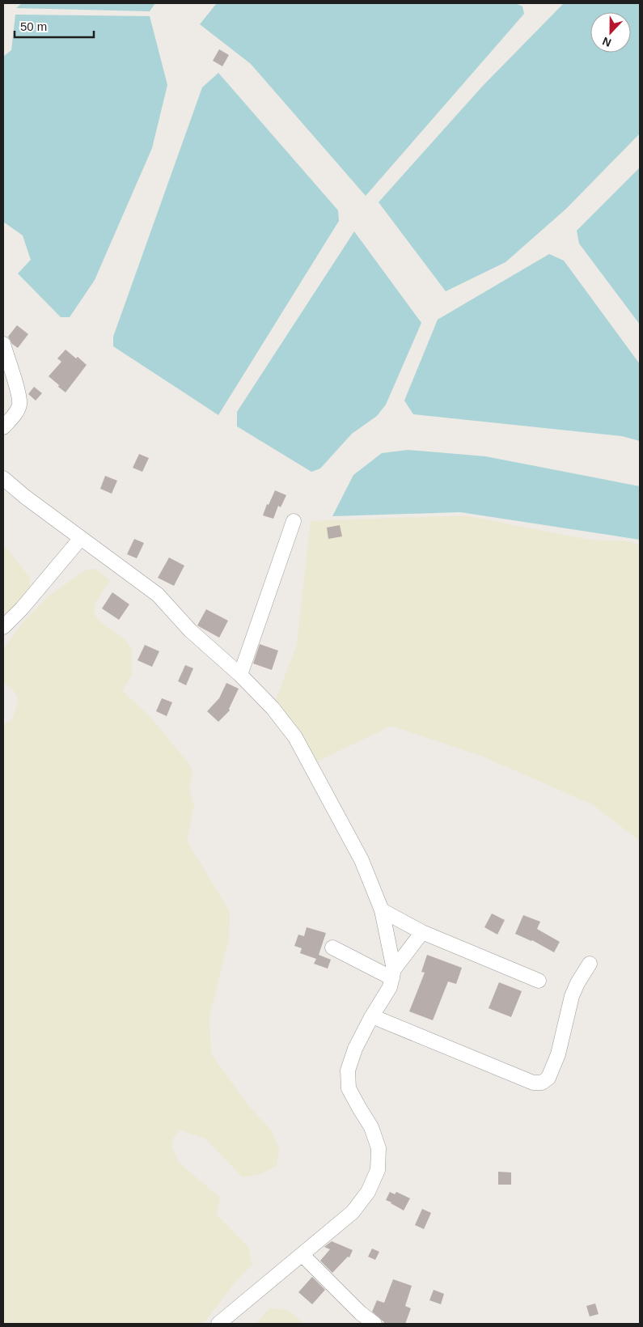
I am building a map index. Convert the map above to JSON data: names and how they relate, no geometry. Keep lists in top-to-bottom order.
{
  "scale_bar": "50 m",
  "north": "bottom"
}
